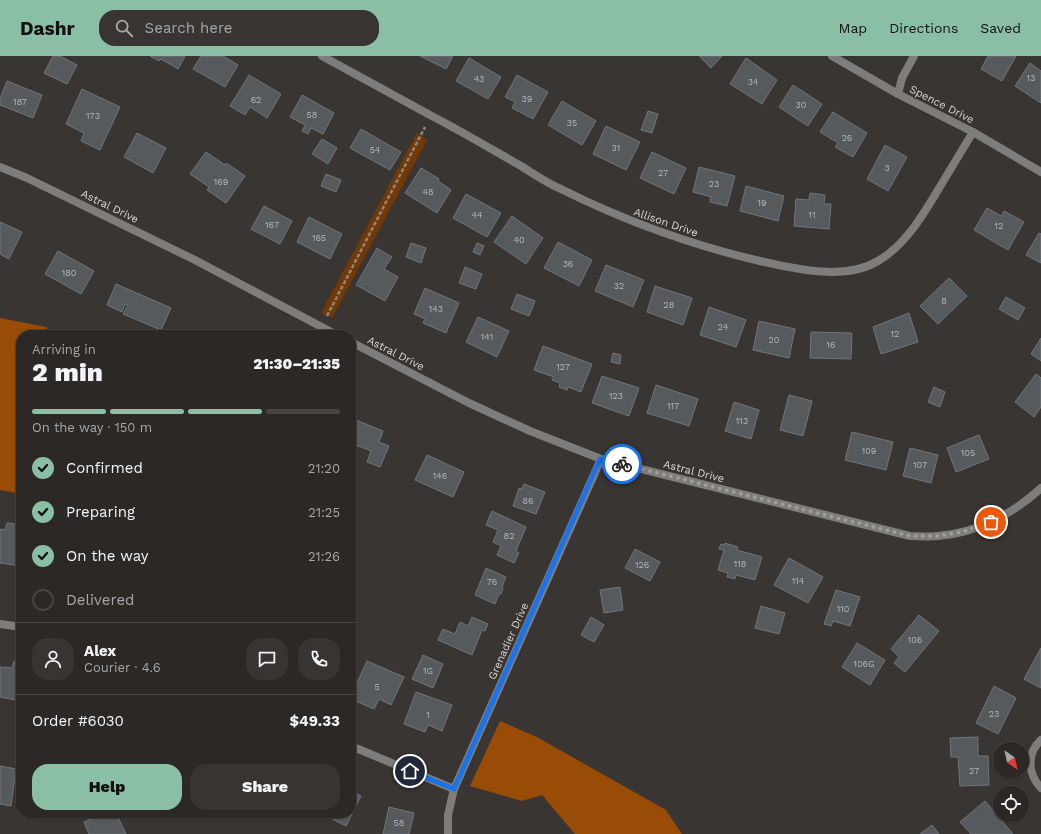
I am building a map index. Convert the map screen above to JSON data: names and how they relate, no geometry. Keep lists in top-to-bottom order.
{
  "streets": {
    "street": [
      "Spence Drive",
      "Astral Drive",
      "Allison Drive",
      "Grenadier Drive"
    ]
  },
  "crossings": [
    ["Spence Drive", "Allison Drive"],
    ["Astral Drive", "Grenadier Drive"]
  ],
  "house_numbers": [
    "13",
    "43",
    "34",
    "39",
    "62",
    "187",
    "30",
    "58",
    "173",
    "35",
    "26",
    "31",
    "54",
    "3",
    "27",
    "169",
    "23",
    "48",
    "19",
    "44",
    "11",
    "167",
    "12",
    "165",
    "40",
    "36",
    "180",
    "32",
    "8",
    "28",
    "143",
    "24",
    "12",
    "141",
    "20",
    "16",
    "127",
    "123",
    "117",
    "113",
    "109",
    "105",
    "107",
    "146",
    "86",
    "82",
    "118",
    "126",
    "114",
    "76",
    "110",
    "106",
    "106G",
    "1G",
    "5",
    "23",
    "1",
    "27",
    "58"
  ],
  "north": "bottom right",
  "page": {
    "header": "Dashr",
    "search": "Search here",
    "nav": ["Map", "Directions", "Saved"],
    "heading": ["2 min", "Arriving in", "21:30–21:35"],
    "panel": [
      "Alex",
      "Courier · 4.6",
      "Order #6030",
      "$49.33"
    ],
    "bar": "On the way · 150 m",
    "list": [
      ["Confirmed", "21:20"],
      ["Preparing", "21:25"],
      ["On the way", "21:26"],
      "Delivered"
    ],
    "buttons": ["Help", "Share"]
  }
}
